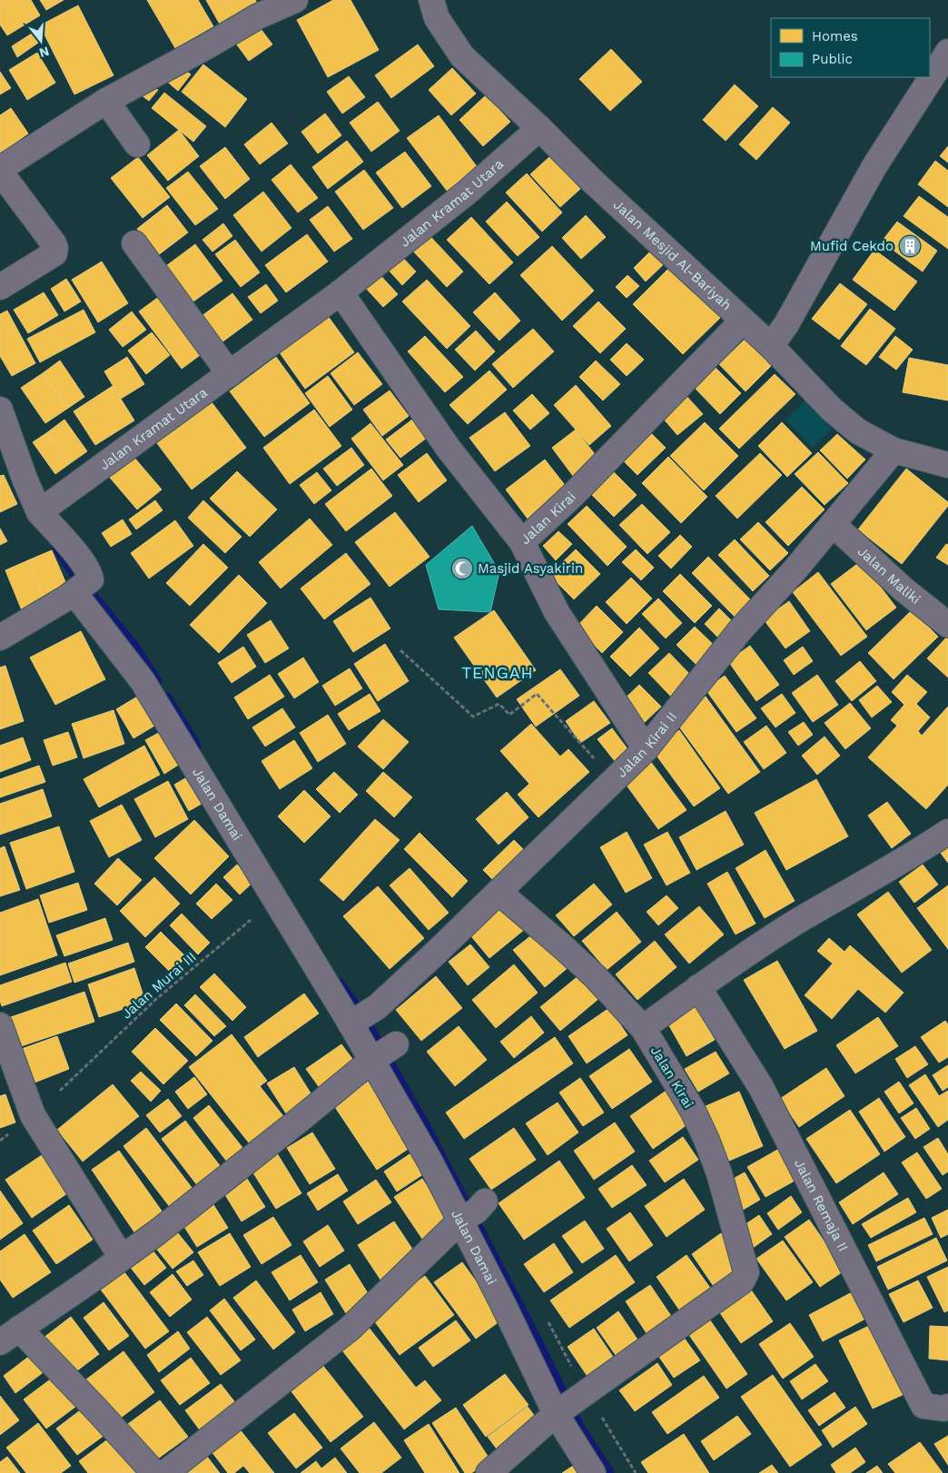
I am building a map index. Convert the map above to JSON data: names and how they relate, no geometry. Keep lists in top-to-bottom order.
{
  "streets": {
    "street": [
      "Jalan Kramat Utara",
      "Jalan Mesjid Al-Bariyah",
      "Jalan Kirai",
      "Jalan Maliki",
      "Jalan Kirai II",
      "Jalan Damai",
      "Jalan Remaja II"
    ],
    "path": ["Jalan Murai III"]
  },
  "crossings": [
    ["Jalan Kramat Utara", "Jalan Mesjid Al-Bariyah"],
    ["Jalan Mesjid Al-Bariyah", "Jalan Kirai"],
    ["Jalan Mesjid Al-Bariyah", "Jalan Kirai II"],
    ["Jalan Kirai", "Jalan Kirai II"],
    ["Jalan Kirai", "Jalan Damai"],
    ["Jalan Maliki", "Jalan Kirai II"],
    ["Jalan Kirai II", "Jalan Damai"],
    ["Jalan Damai", "Jalan Murai III"]
  ],
  "districts": ["TENGAH"],
  "places": {
    "building": ["Mufid Cekdo"],
    "mosque": ["Masjid Asyakirin"]
  },
  "legend": ["Homes", "Public"],
  "north": "bottom"
}
